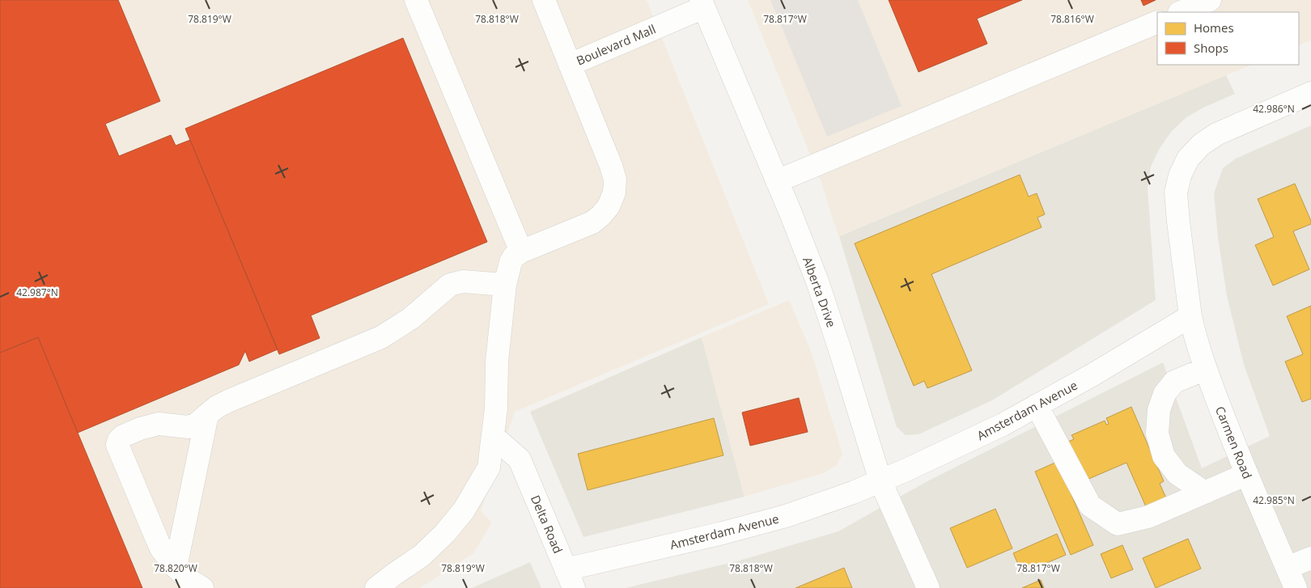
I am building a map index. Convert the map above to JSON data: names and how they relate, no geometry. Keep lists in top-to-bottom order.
{
  "streets": {
    "street": [
      "Boulevard Mall",
      "Alberta Drive",
      "Amsterdam Avenue",
      "Carmen Road",
      "Delta Road"
    ]
  },
  "crossings": [
    ["Boulevard Mall", "Alberta Drive"],
    ["Alberta Drive", "Amsterdam Avenue"],
    ["Amsterdam Avenue", "Carmen Road"],
    ["Amsterdam Avenue", "Delta Road"]
  ],
  "legend": ["Homes", "Shops"],
  "coordinates": [
    "78.818°W",
    "78.819°W",
    "78.817°W",
    "78.816°W",
    "42.986°N",
    "42.987°N",
    "42.985°N",
    "78.820°W"
  ]
}
